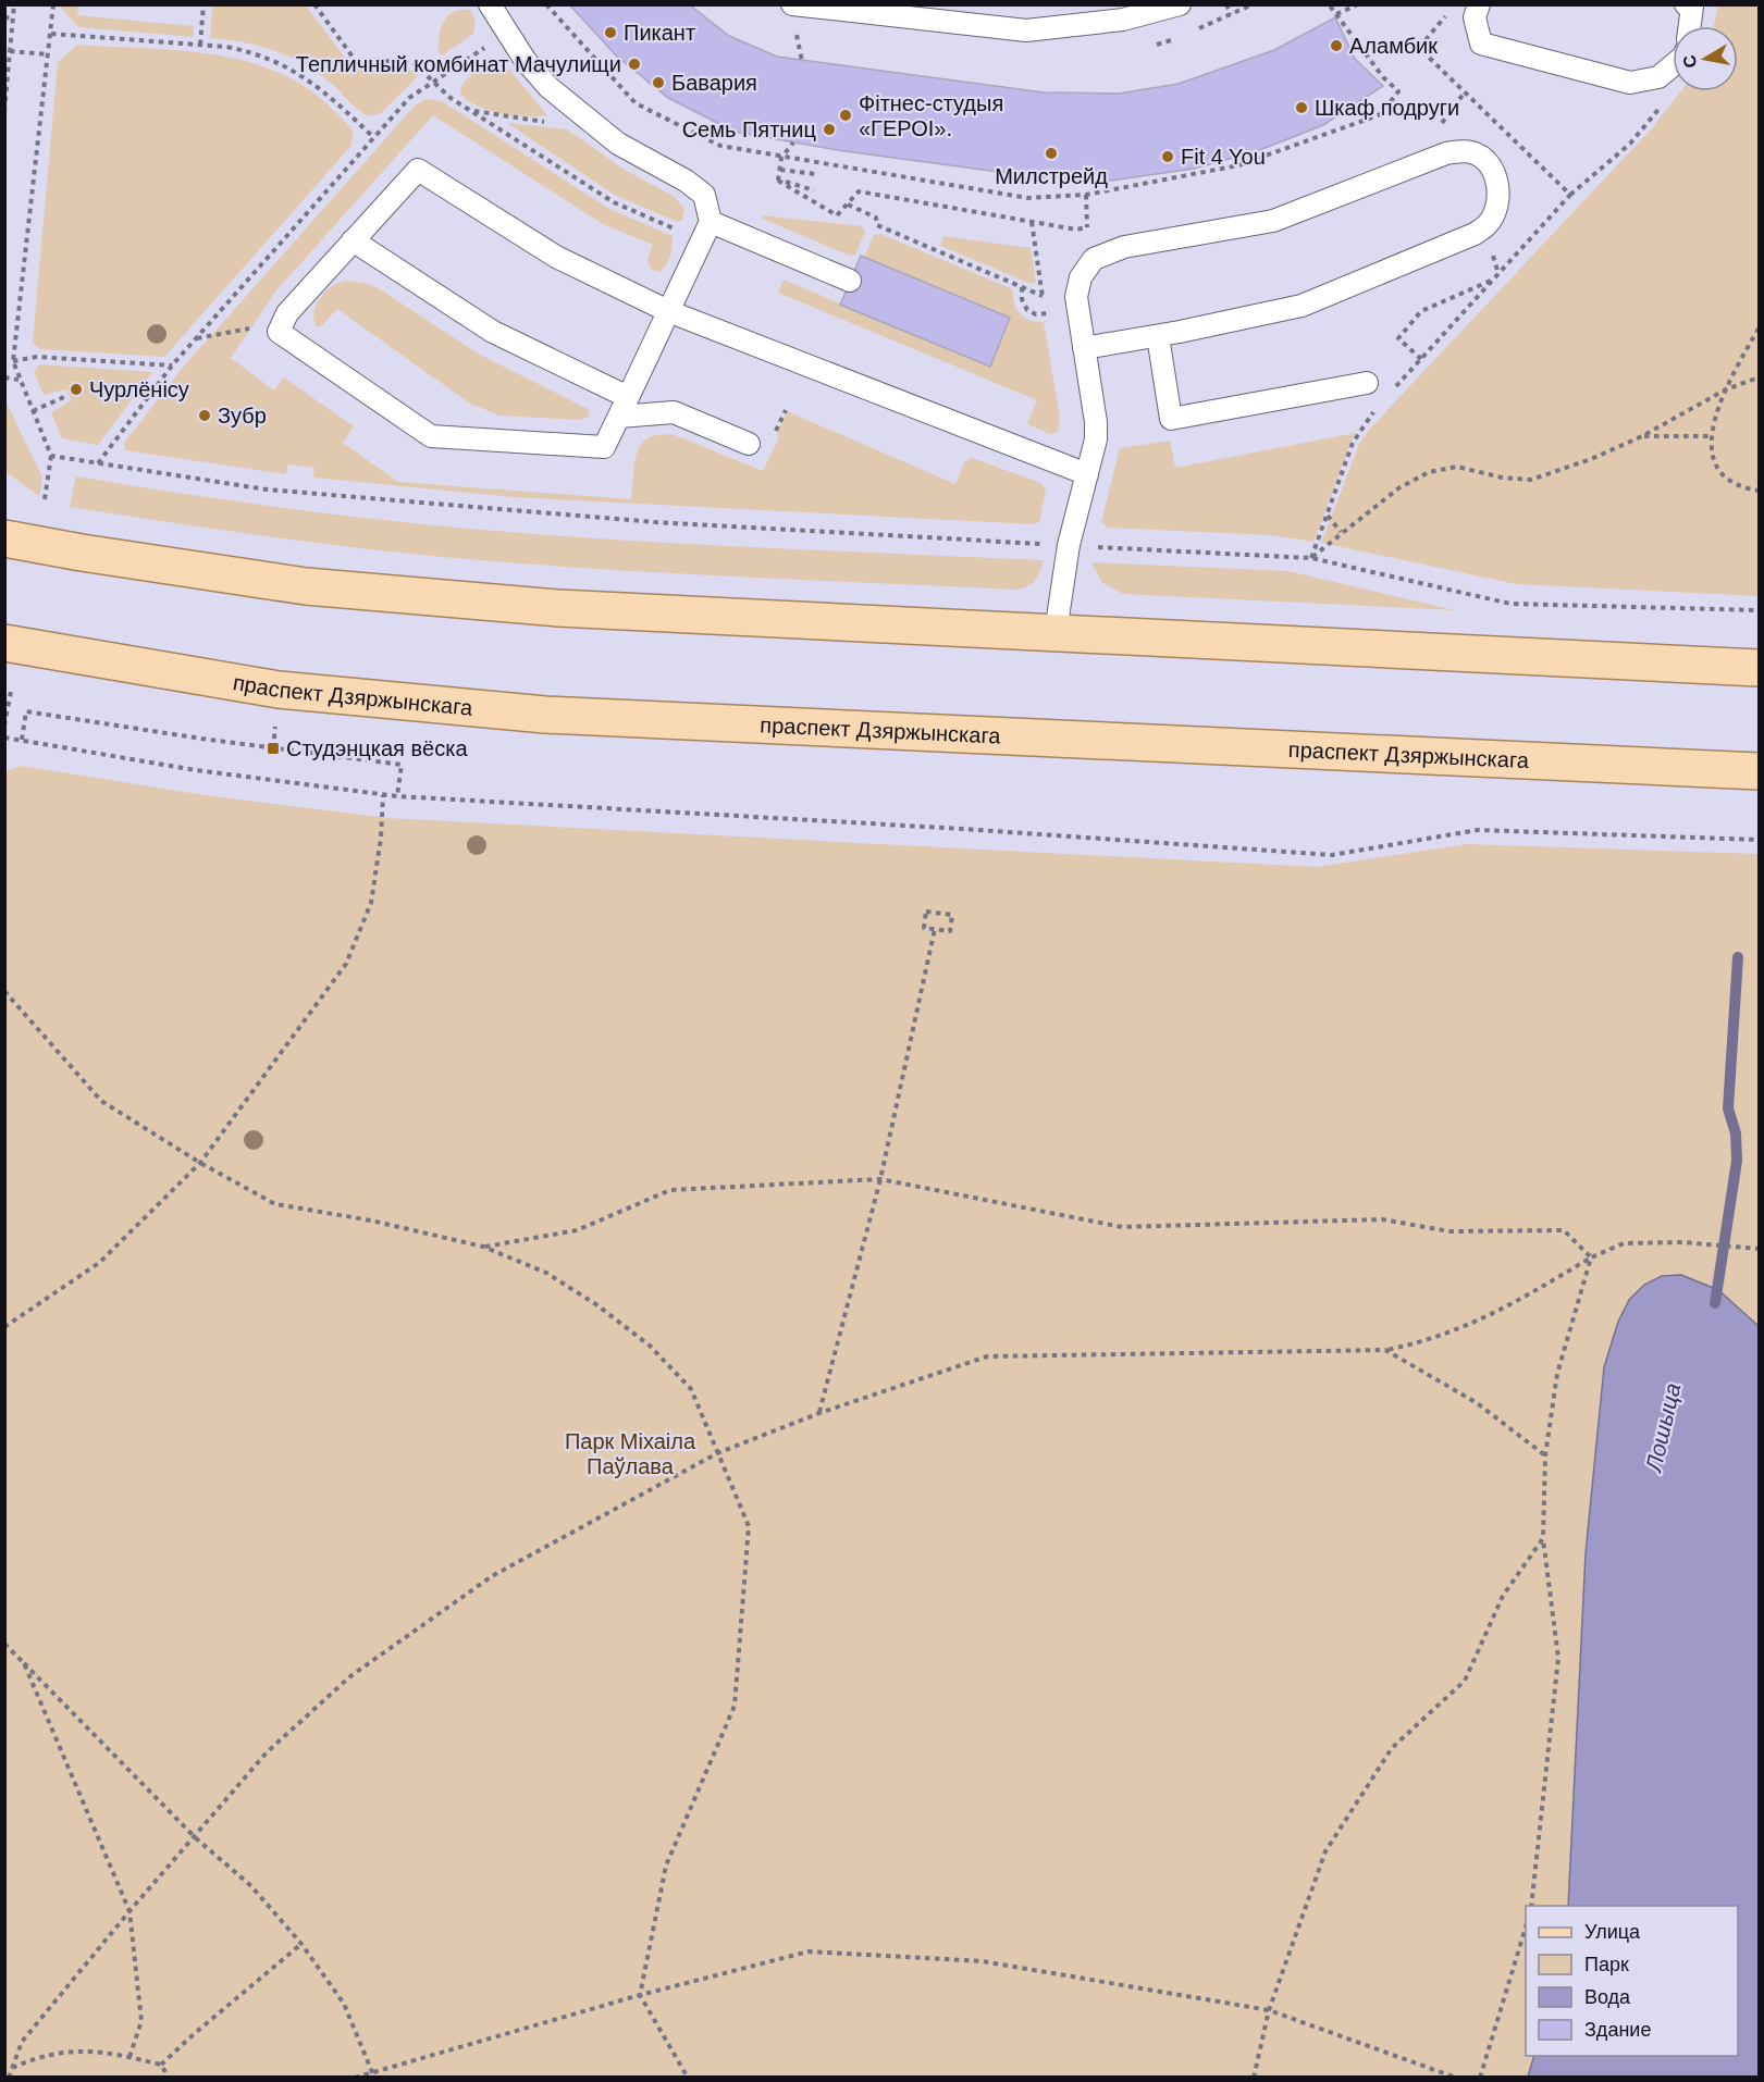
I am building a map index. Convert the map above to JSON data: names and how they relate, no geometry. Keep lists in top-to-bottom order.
{
  "streets": {
    "main road": ["праспект Дзяржынскага"]
  },
  "water": ["Лошыца"],
  "parks": ["Парк Міхаіла Паўлава"],
  "places": {
    "other": [
      "Пикант",
      "Аламбик",
      "Тепличный комбинат Мачулищи",
      "Бавария",
      "Шкаф подруги",
      "Фітнес-студыя «ГЕРОІ».",
      "Семь Пятниц",
      "Милстрейд",
      "Fit 4 You",
      "Чурлёнісу",
      "Зубр"
    ],
    "transit": ["Студэнцкая вёска"]
  },
  "legend": [
    "Улица",
    "Парк",
    "Вода",
    "Здание"
  ],
  "north": "left"
}
